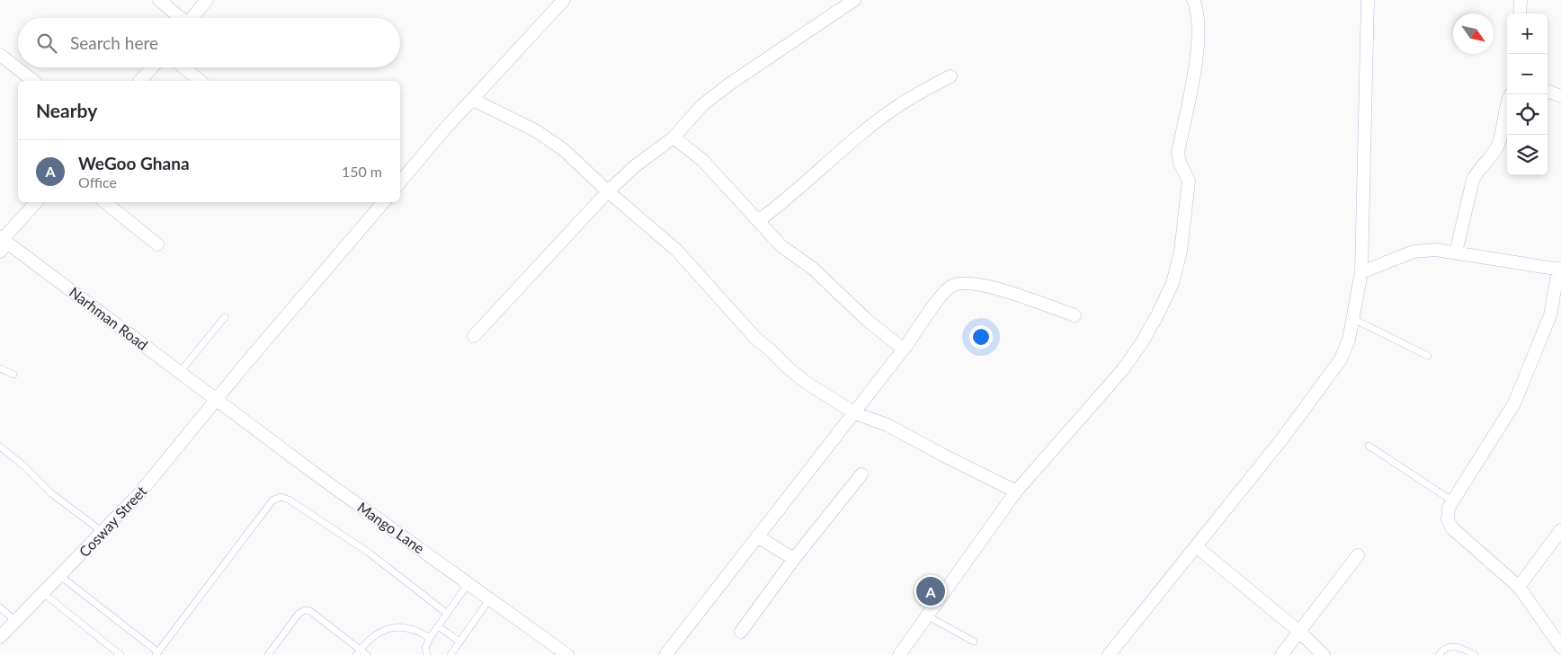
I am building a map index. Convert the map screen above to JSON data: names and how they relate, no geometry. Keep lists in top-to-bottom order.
{
  "streets": {
    "street": ["Narhman Road", "Cosway Street", "Mango Lane"]
  },
  "crossings": [
    ["Narhman Road", "Cosway Street"],
    ["Narhman Road", "Mango Lane"],
    ["Cosway Street", "Mango Lane"]
  ],
  "north": "bottom right",
  "page": {
    "map_buttons": ["+", "−"],
    "search": "Search here",
    "heading": "Nearby",
    "list": [
      {
        "mark": "A",
        "name": "WeGoo Ghana",
        "note": "Office",
        "value": "150 m"
      }
    ],
    "pins": "A"
  }
}
